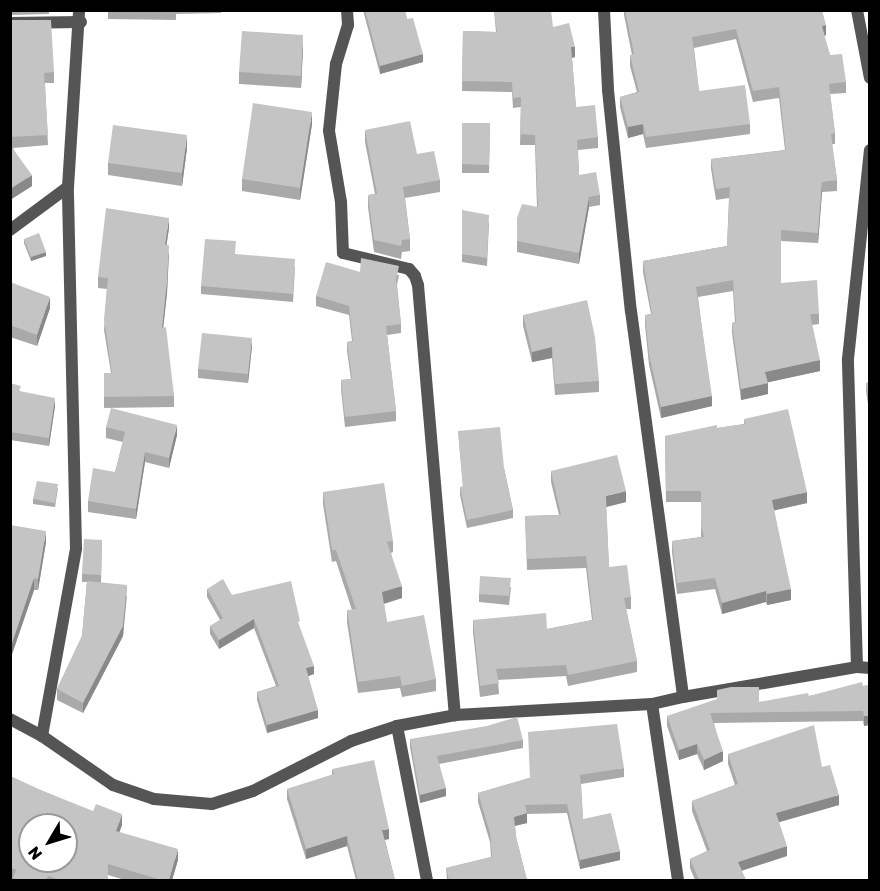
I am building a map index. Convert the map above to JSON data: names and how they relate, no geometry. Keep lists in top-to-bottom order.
{
  "north": "bottom left"
}
